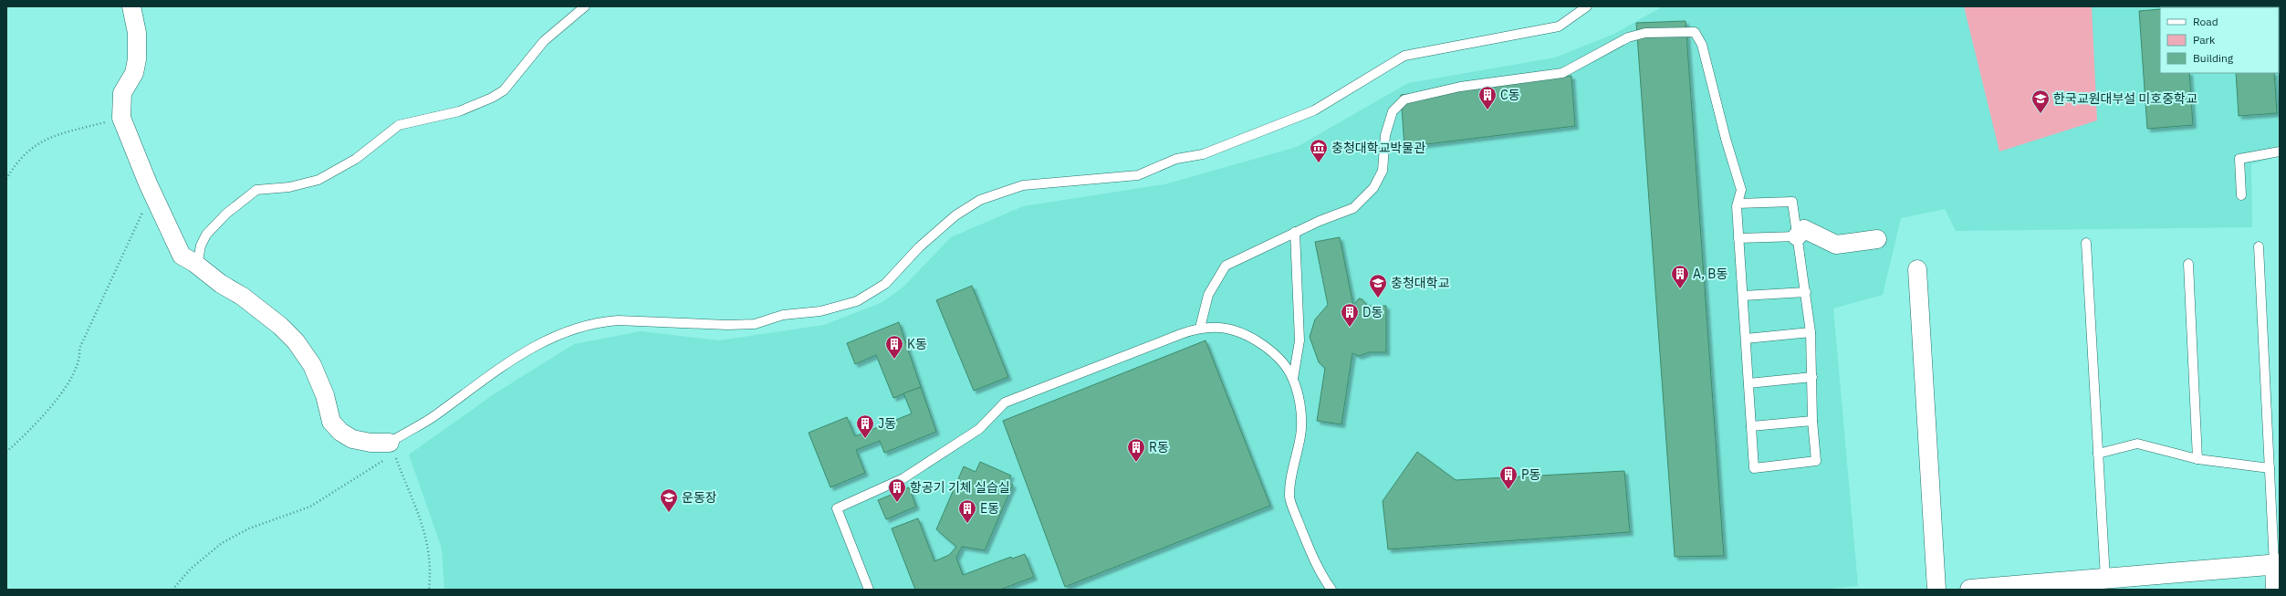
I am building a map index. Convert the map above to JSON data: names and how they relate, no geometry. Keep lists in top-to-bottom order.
{
  "places": {
    "building": [
      "C동",
      "A, B동",
      "D동",
      "K동",
      "J동",
      "R동",
      "P동",
      "항공기 기체 실습실",
      "E동"
    ],
    "school or university": ["한국교원대부설 미호중학교", "충청대학교", "운동장"],
    "museum": ["충청대학교박물관"]
  },
  "legend": ["Road", "Park", "Building"]
}
